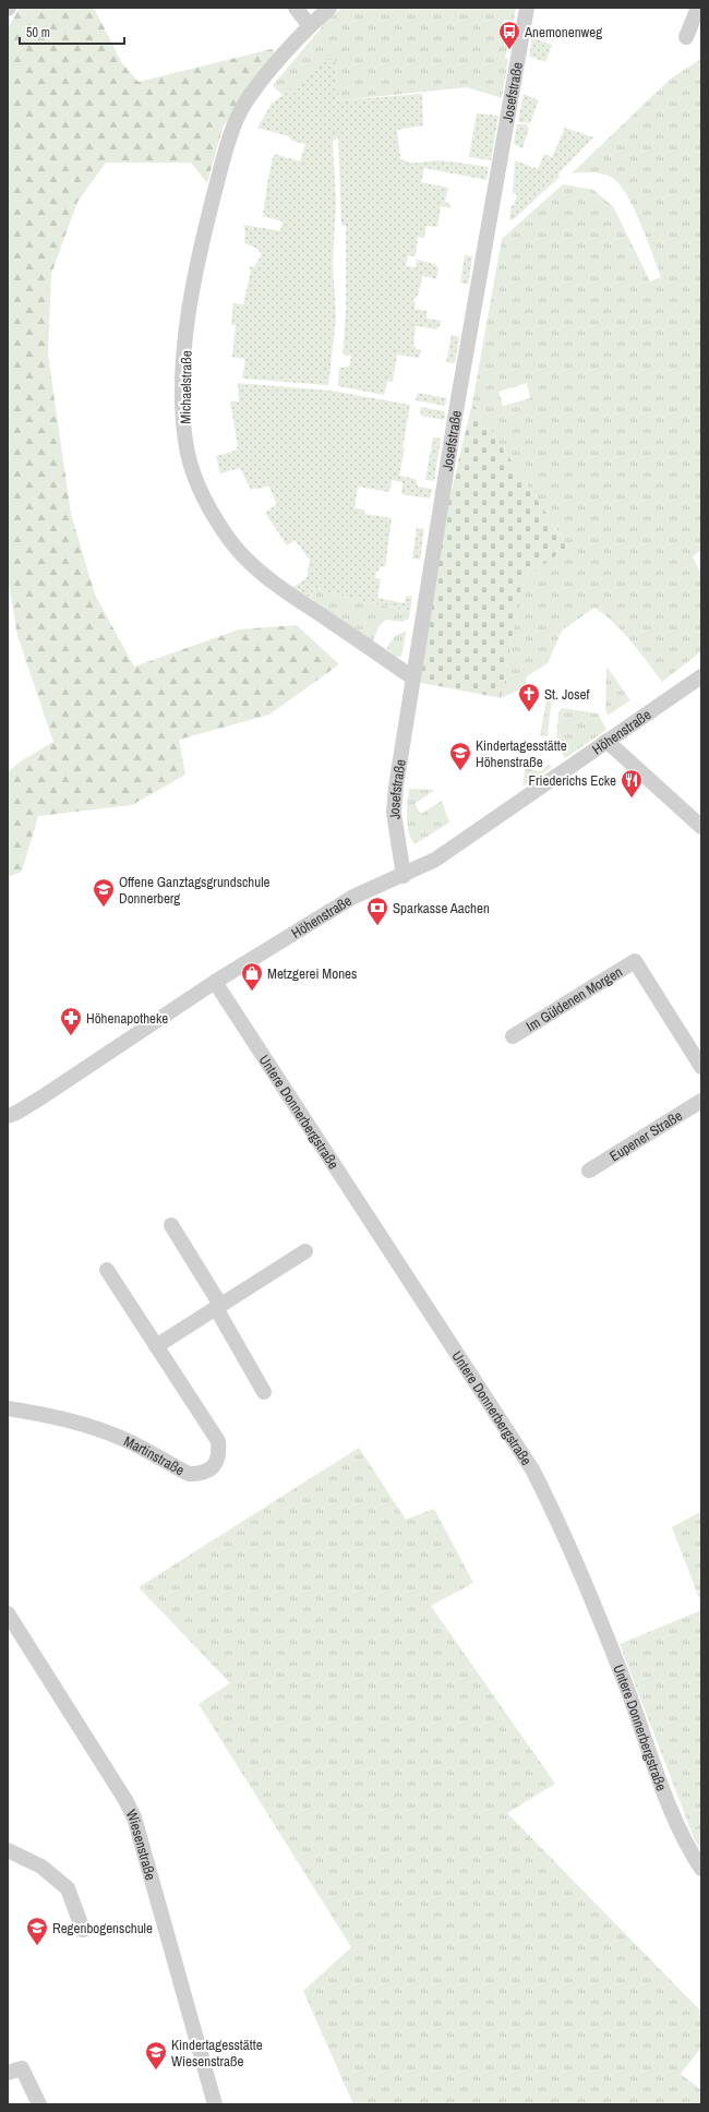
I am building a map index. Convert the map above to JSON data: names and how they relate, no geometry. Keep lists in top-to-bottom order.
{
  "streets": {
    "street": [
      "Josefstraße",
      "Michaelstraße",
      "Höhenstraße",
      "Im Güldenen Morgen",
      "Untere Donnerbergstraße",
      "Eupener Straße",
      "Martinstraße",
      "Wiesenstraße"
    ]
  },
  "crossings": [
    ["Josefstraße", "Michaelstraße"],
    ["Josefstraße", "Höhenstraße"],
    ["Höhenstraße", "Untere Donnerbergstraße"]
  ],
  "places": {
    "bus stop": ["Anemonenweg"],
    "church": ["St. Josef"],
    "school or university": [
      "Kindertagesstätte Höhenstraße",
      "Offene Ganztagsgrundschule Donnerberg",
      "Regenbogenschule",
      "Kindertagesstätte Wiesenstraße"
    ],
    "restaurant": ["Friederichs Ecke"],
    "bank": ["Sparkasse Aachen"],
    "shop": ["Metzgerei Mones"],
    "pharmacy": ["Höhenapotheke"]
  },
  "scale_bar": "50 m"
}
